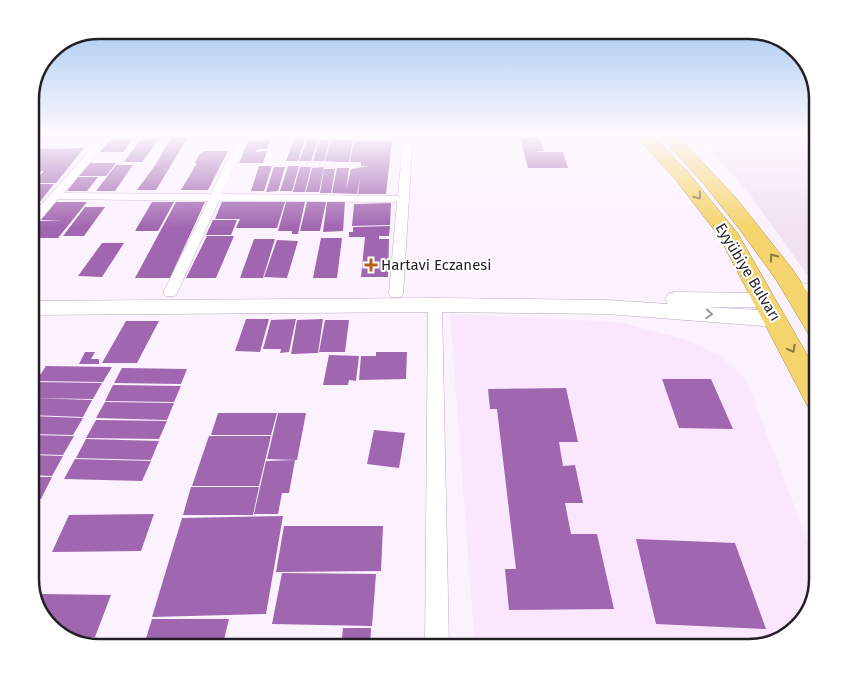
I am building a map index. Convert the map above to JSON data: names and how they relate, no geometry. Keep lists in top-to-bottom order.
{
  "streets": {
    "highway": ["Eyyübiye Bulvarı"]
  },
  "places": {
    "health": ["Hartavi Eczanesi"]
  }
}
